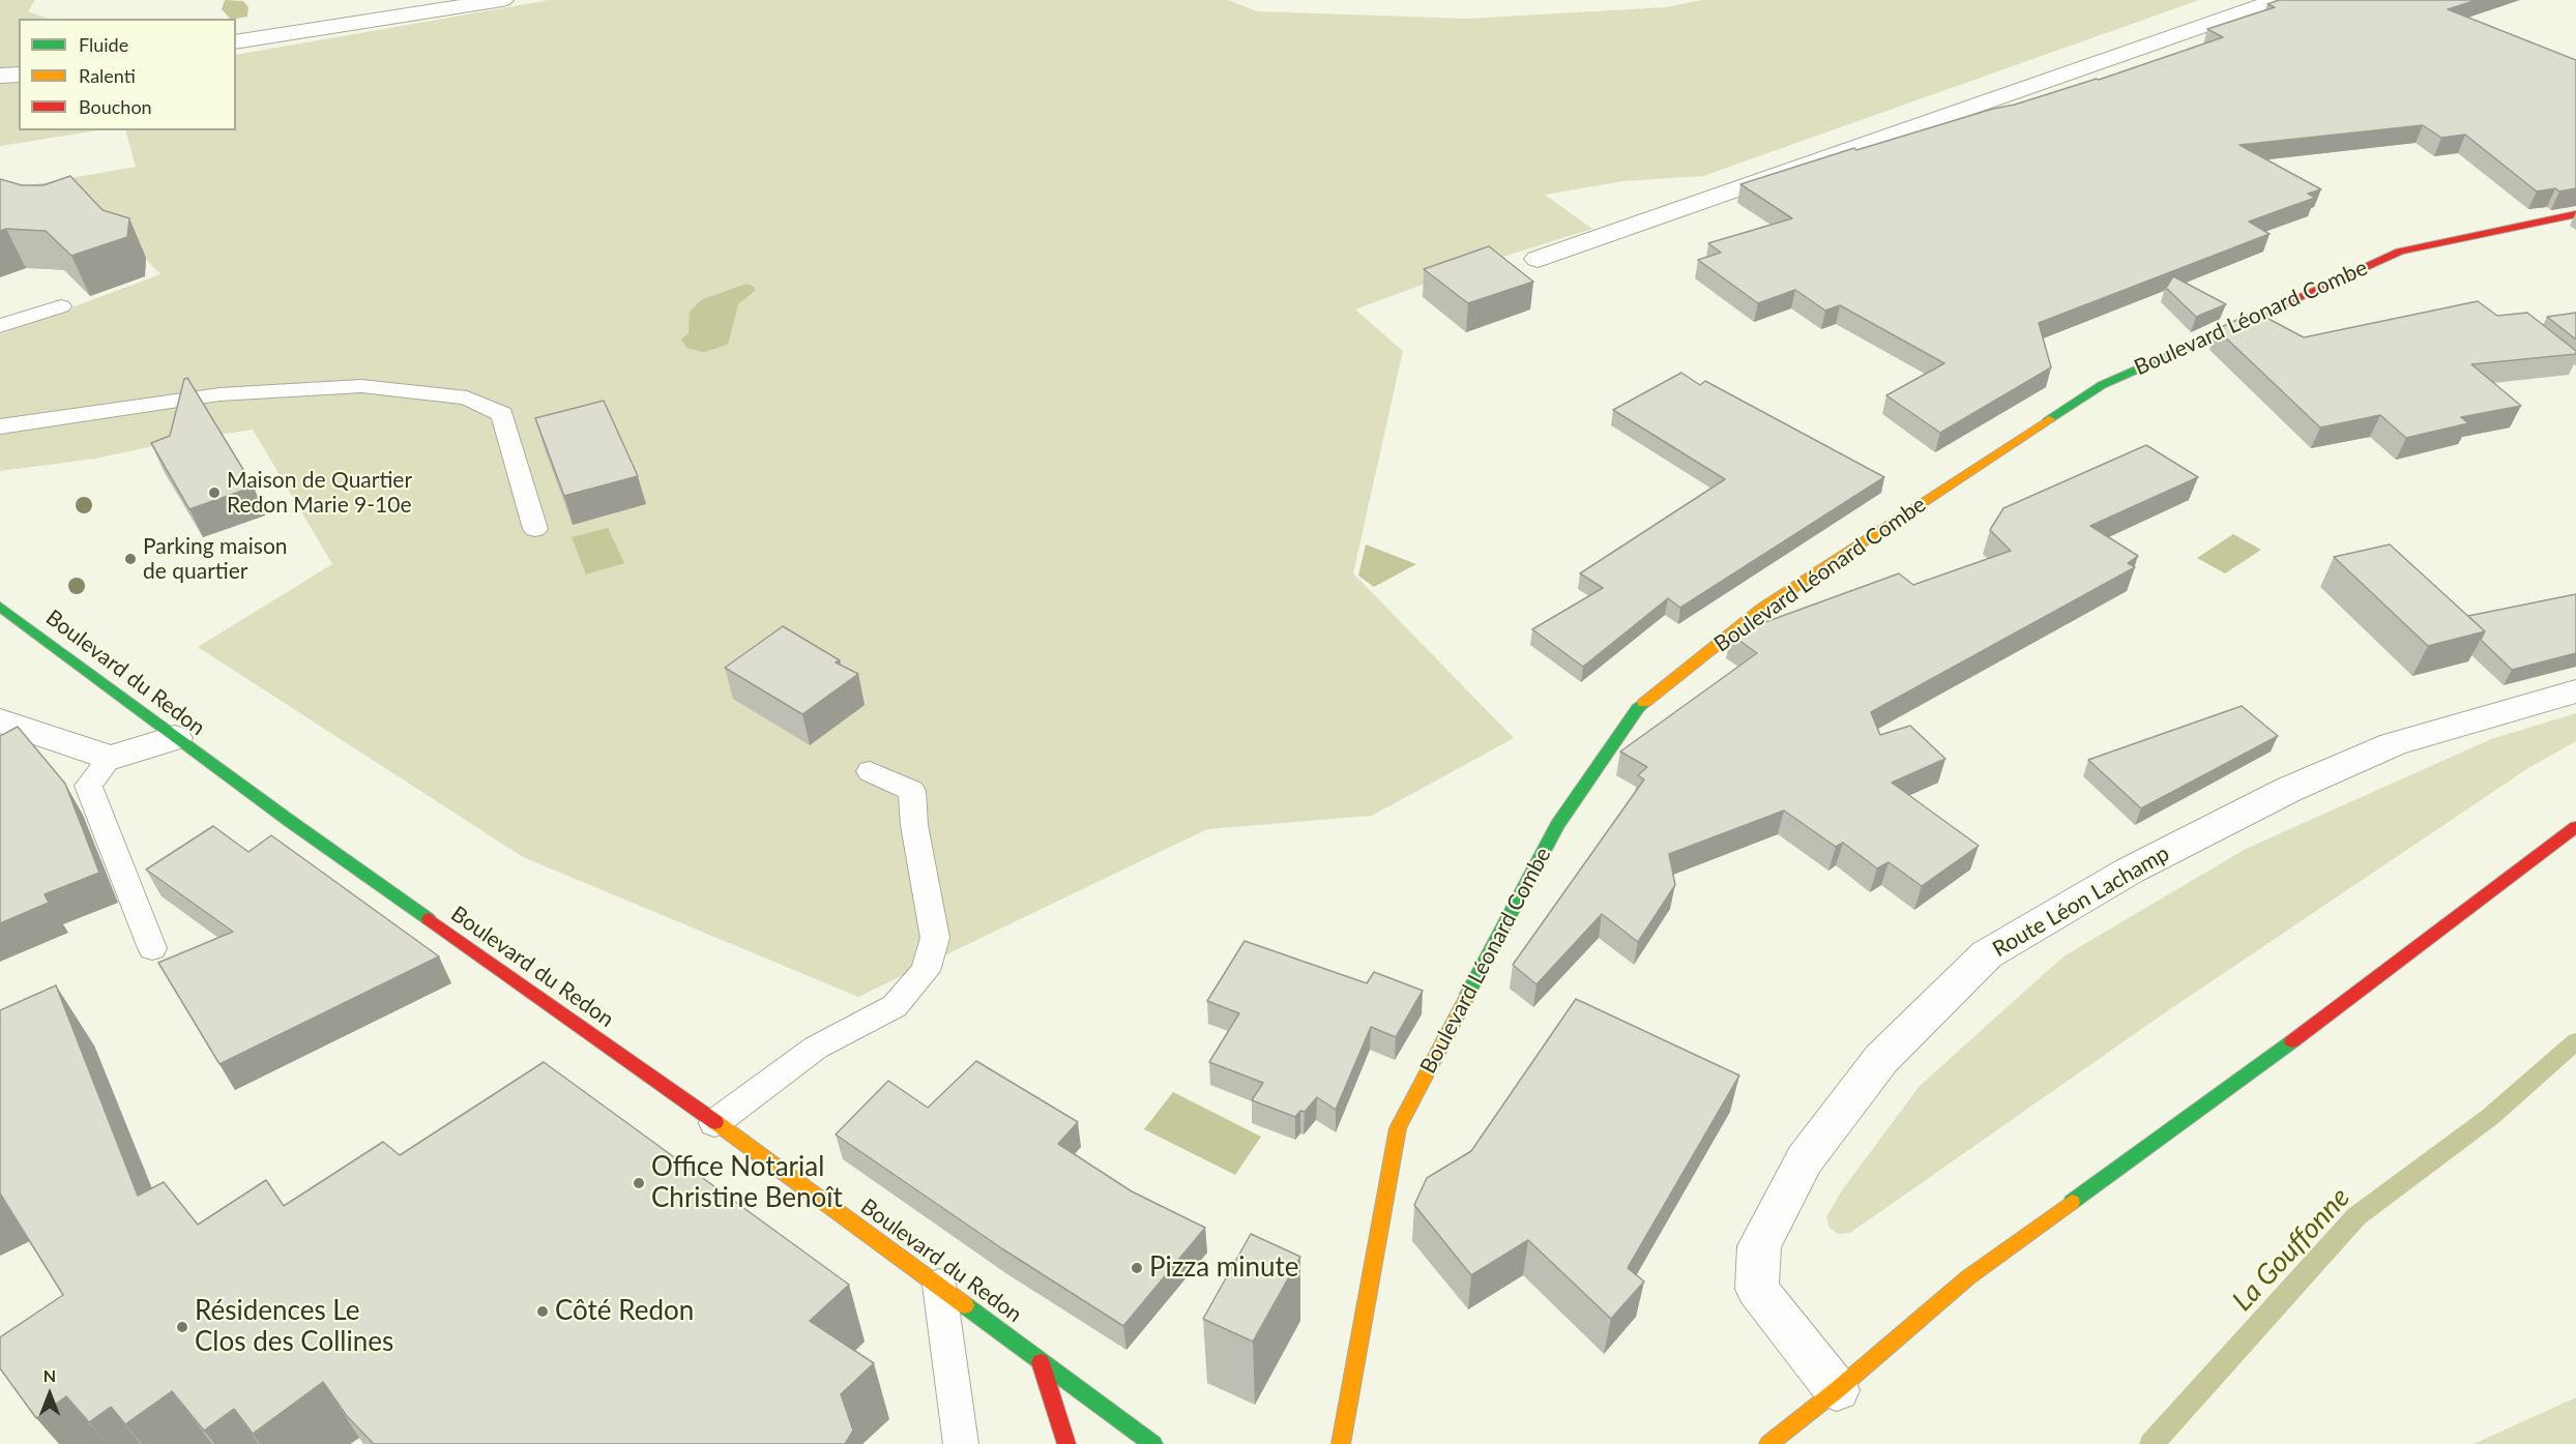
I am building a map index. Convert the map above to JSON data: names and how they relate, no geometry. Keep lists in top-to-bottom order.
{
  "streets": {
    "street": ["Boulevard Léonard Combe", "Boulevard du Redon", "Route Léon Lachamp"]
  },
  "water": ["La Gouffonne"],
  "places": [
    "Maison de Quartier Redon Marie 9-10e",
    "Parking maison de quartier",
    "Office Notarial Christine Benoît",
    "Pizza minute",
    "Côté Redon",
    "Résidences Le Clos des Collines"
  ],
  "legend": ["Fluide", "Ralenti", "Bouchon"],
  "north": "top"
}
